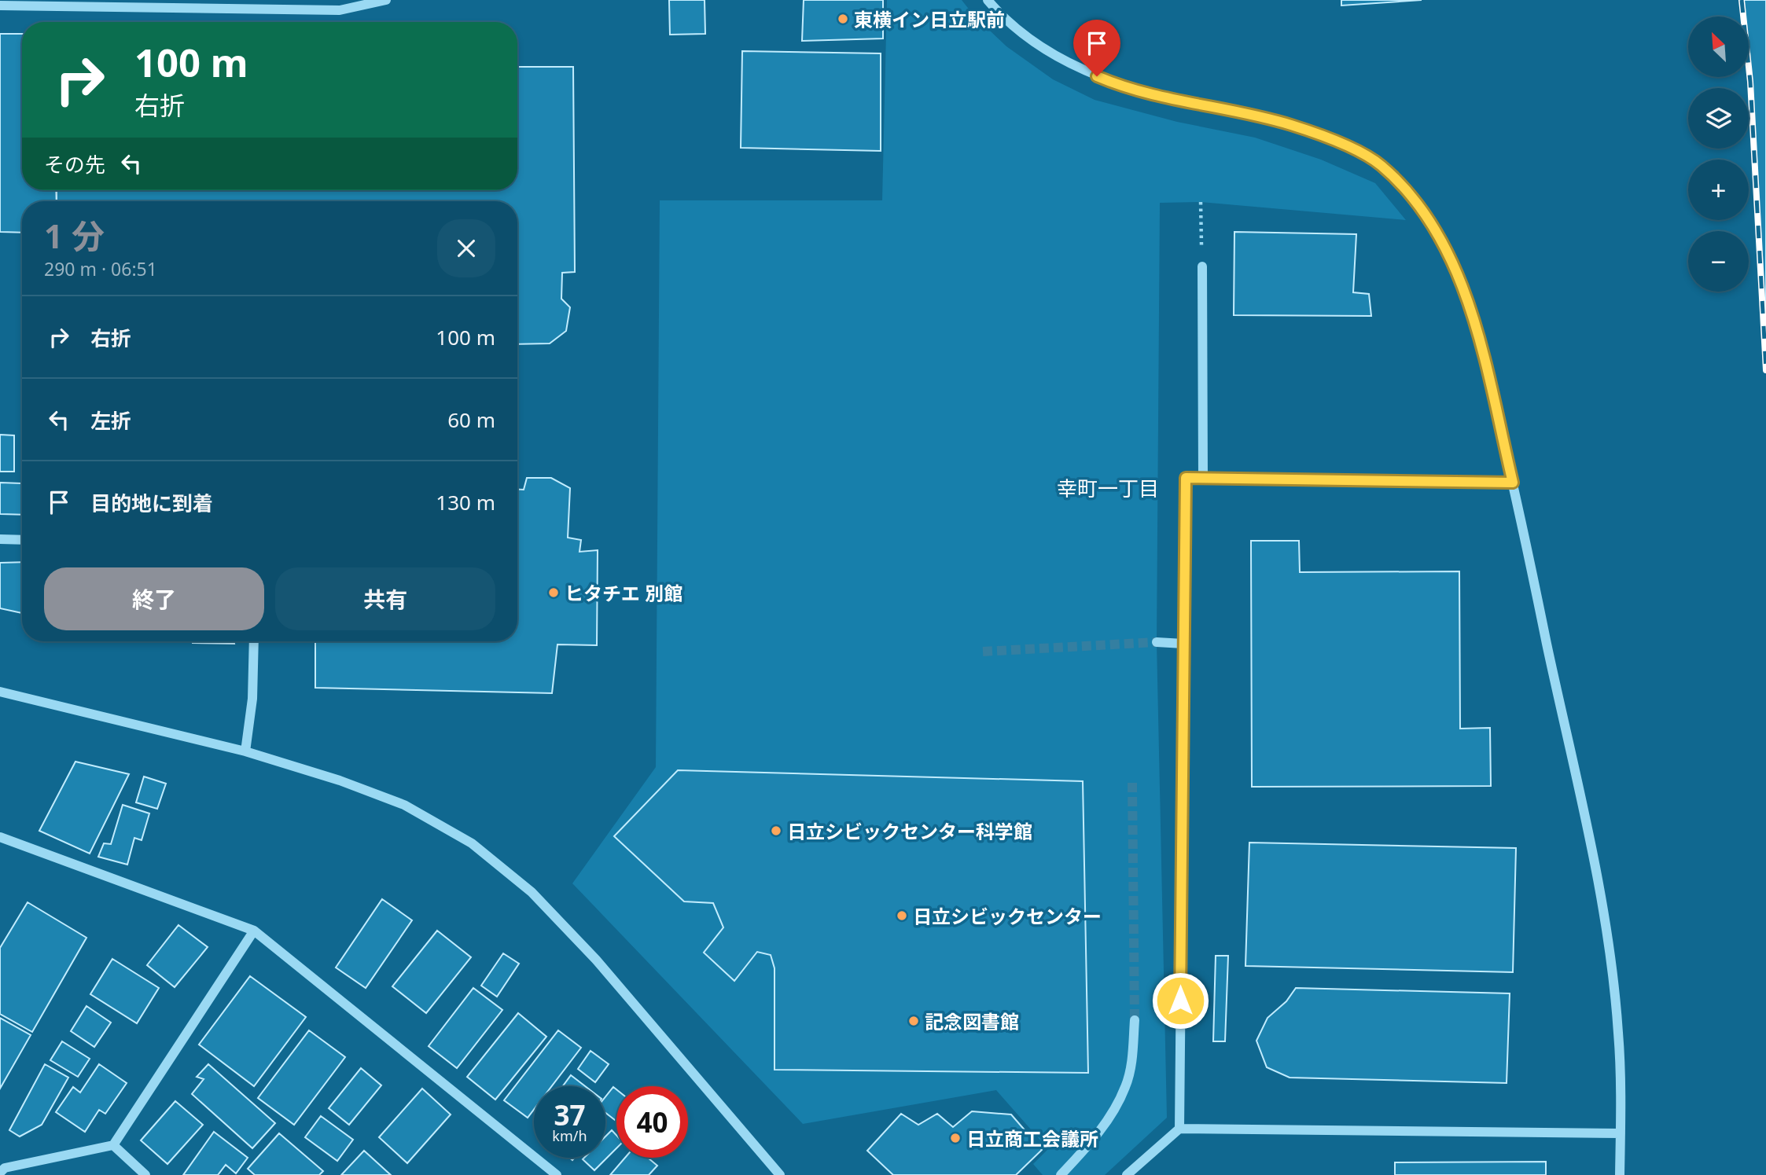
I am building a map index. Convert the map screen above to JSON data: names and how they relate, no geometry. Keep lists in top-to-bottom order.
{
  "districts": ["幸町一丁目"],
  "places": [
    "東横イン日立駅前",
    "ヒタチエ 別館",
    "日立シビックセンター科学館",
    "日立シビックセンター",
    "記念図書館",
    "日立商工会議所"
  ],
  "north": "top left",
  "page": {
    "map_buttons": ["+", "−"],
    "turn": ["100 m", "右折"],
    "then": "その先",
    "heading": ["1 分", "290 m · 06:51"],
    "list": [
      {
        "name": "右折",
        "value": "100 m"
      },
      {
        "name": "左折",
        "value": "60 m"
      },
      {
        "name": "目的地に到着",
        "value": "130 m"
      }
    ],
    "buttons": ["終了", "共有"],
    "speed": "37 km/h",
    "limit": "40"
  }
}
